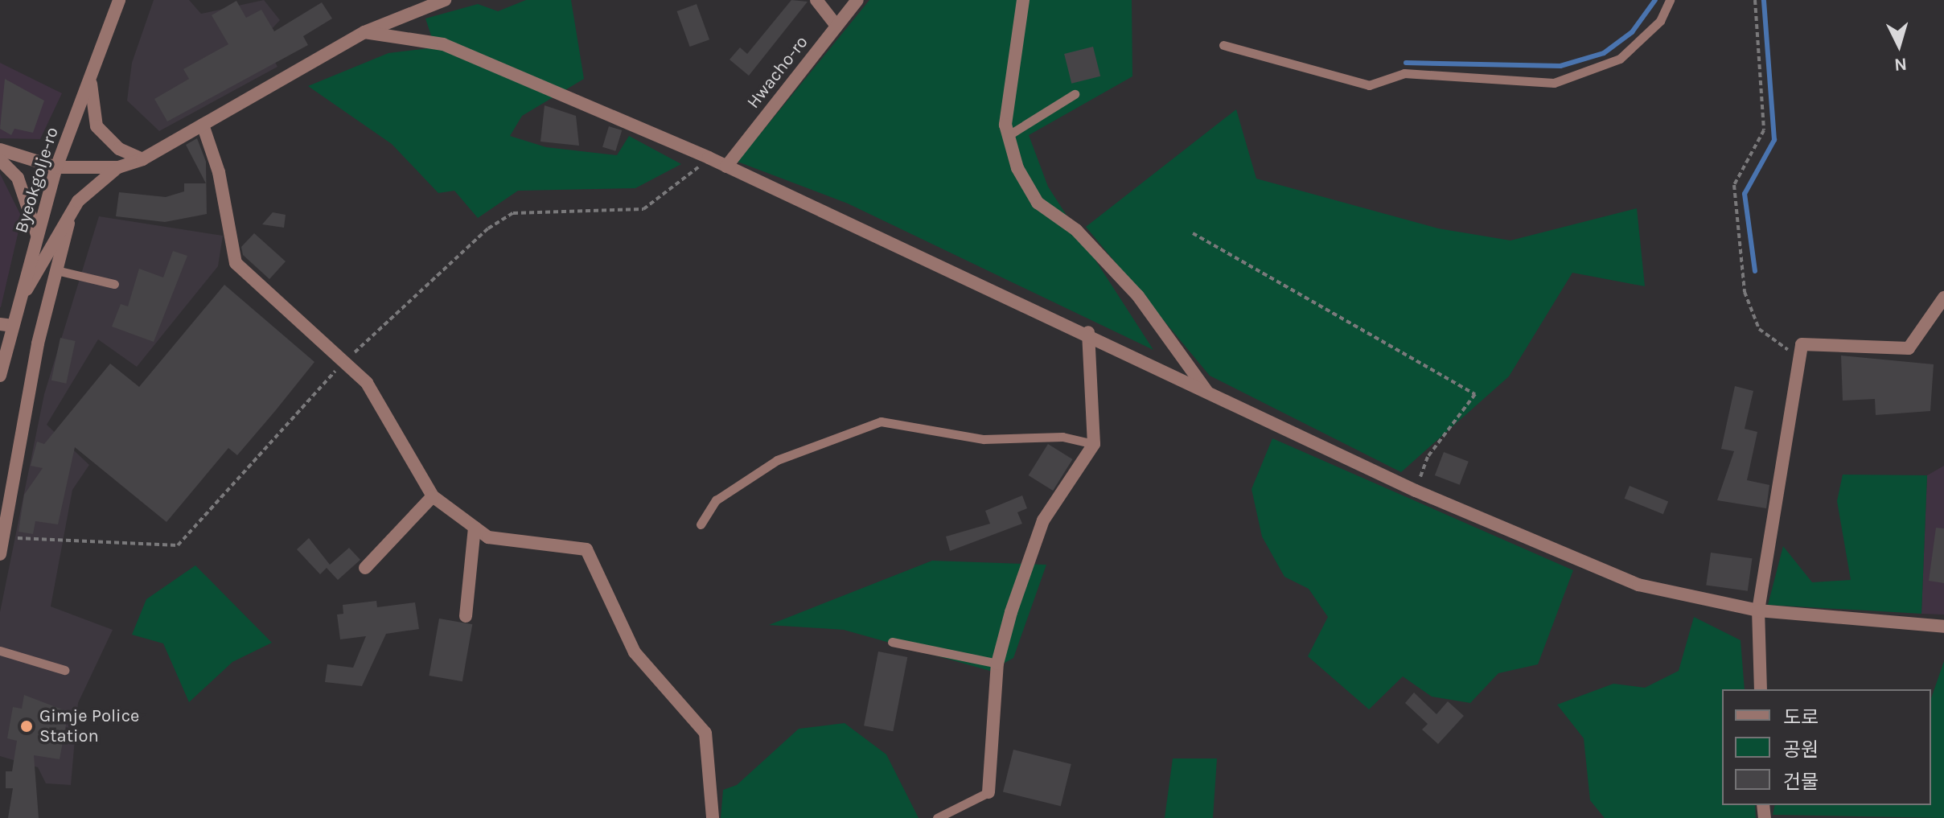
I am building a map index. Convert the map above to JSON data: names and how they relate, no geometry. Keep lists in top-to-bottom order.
{
  "streets": {
    "street": ["Hwacho-ro", "Byeokgolje-ro"]
  },
  "places": ["Gimje Police Station"],
  "legend": ["도로", "공원", "건물"],
  "north": "bottom"
}
